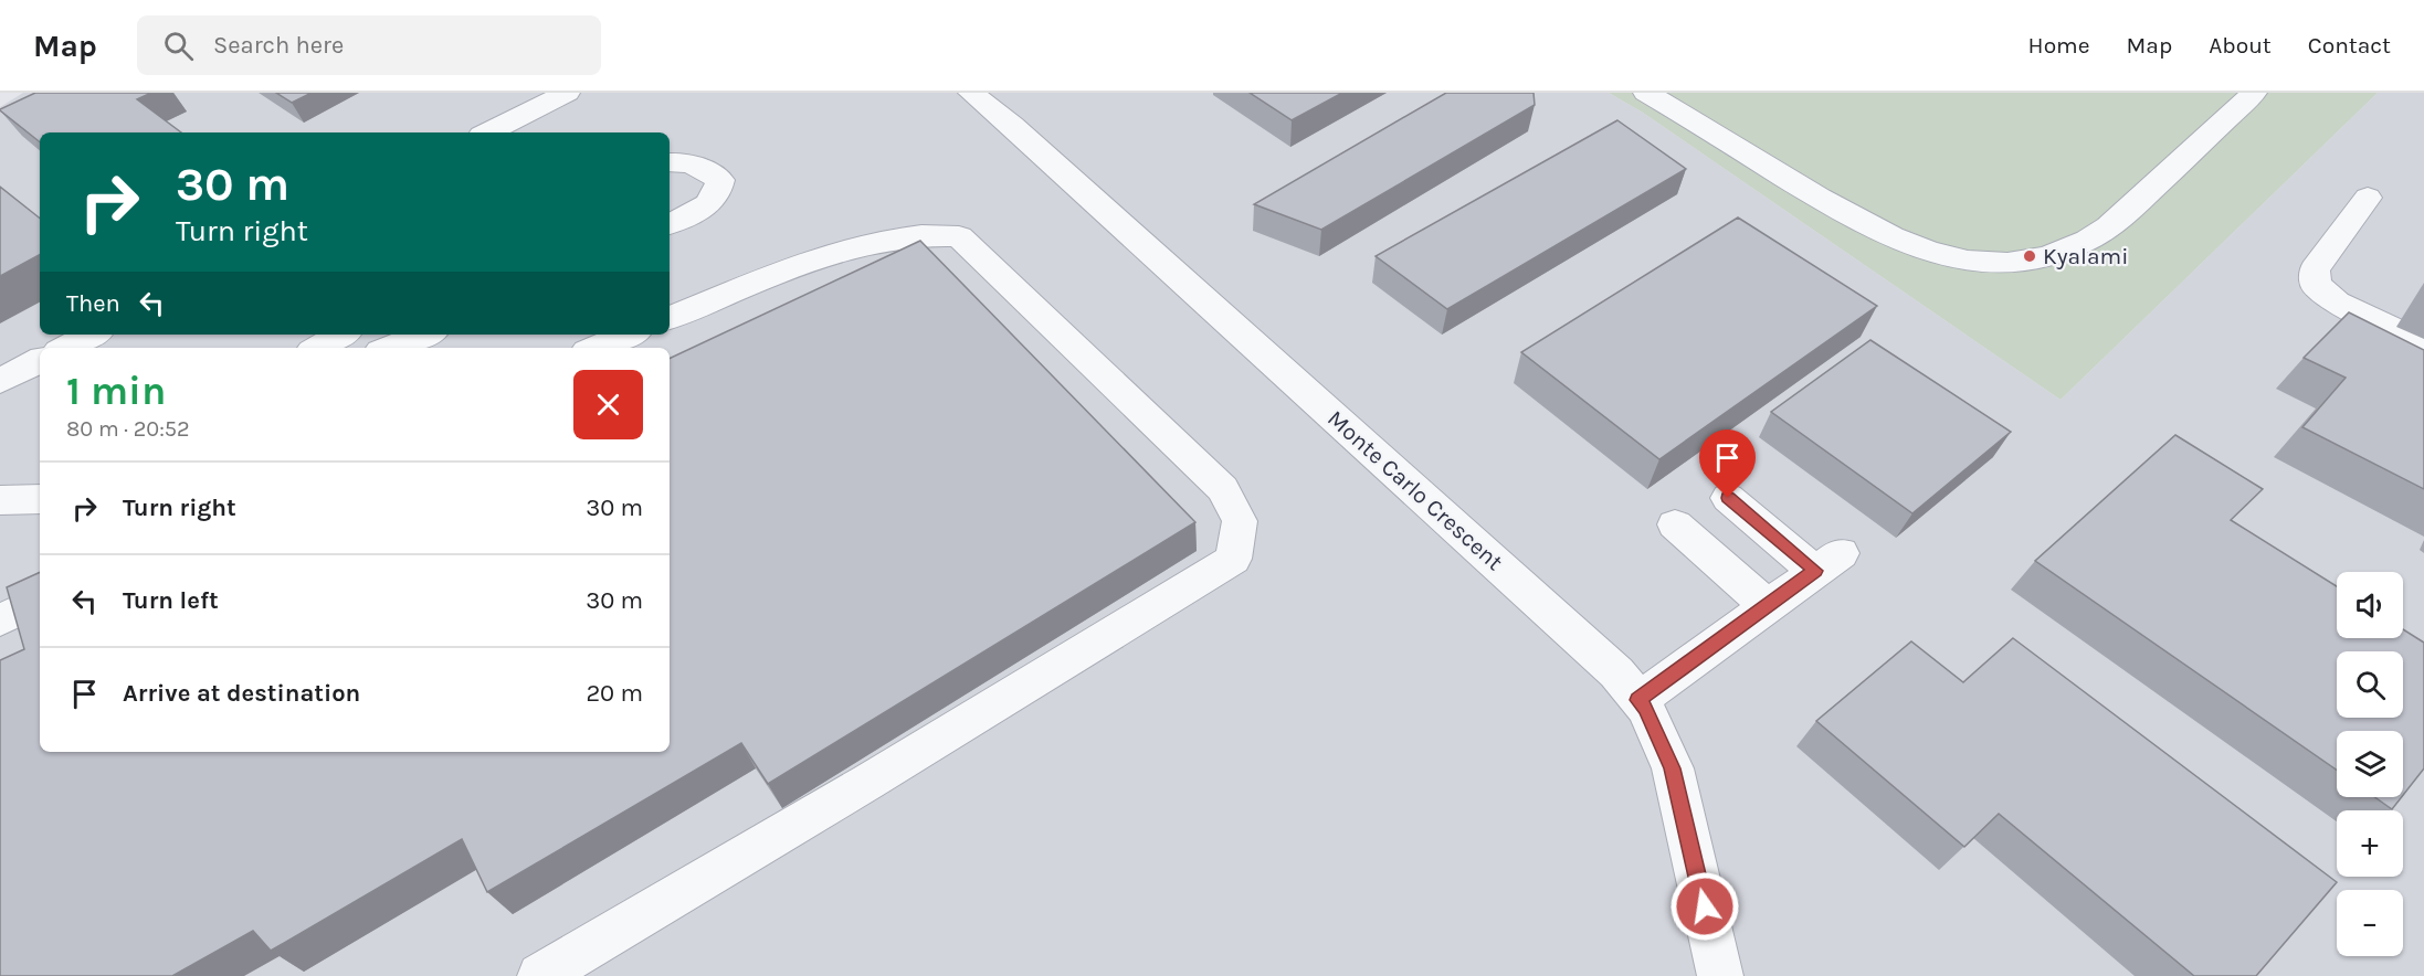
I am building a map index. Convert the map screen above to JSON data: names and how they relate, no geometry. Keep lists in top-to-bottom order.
{
  "streets": {
    "street": ["Monte Carlo Crescent"]
  },
  "places": ["Kyalami"],
  "page": {
    "header": "Map",
    "search": "Search here",
    "nav": [
      "Home",
      "Map",
      "About",
      "Contact"
    ],
    "turn": ["30 m", "Turn right"],
    "then": "Then",
    "heading": ["1 min", "80 m · 20:52"],
    "list": [
      {
        "name": "Turn right",
        "value": "30 m"
      },
      {
        "name": "Turn left",
        "value": "30 m"
      },
      {
        "name": "Arrive at destination",
        "value": "20 m"
      }
    ],
    "map_buttons": ["+", "−"]
  }
}
